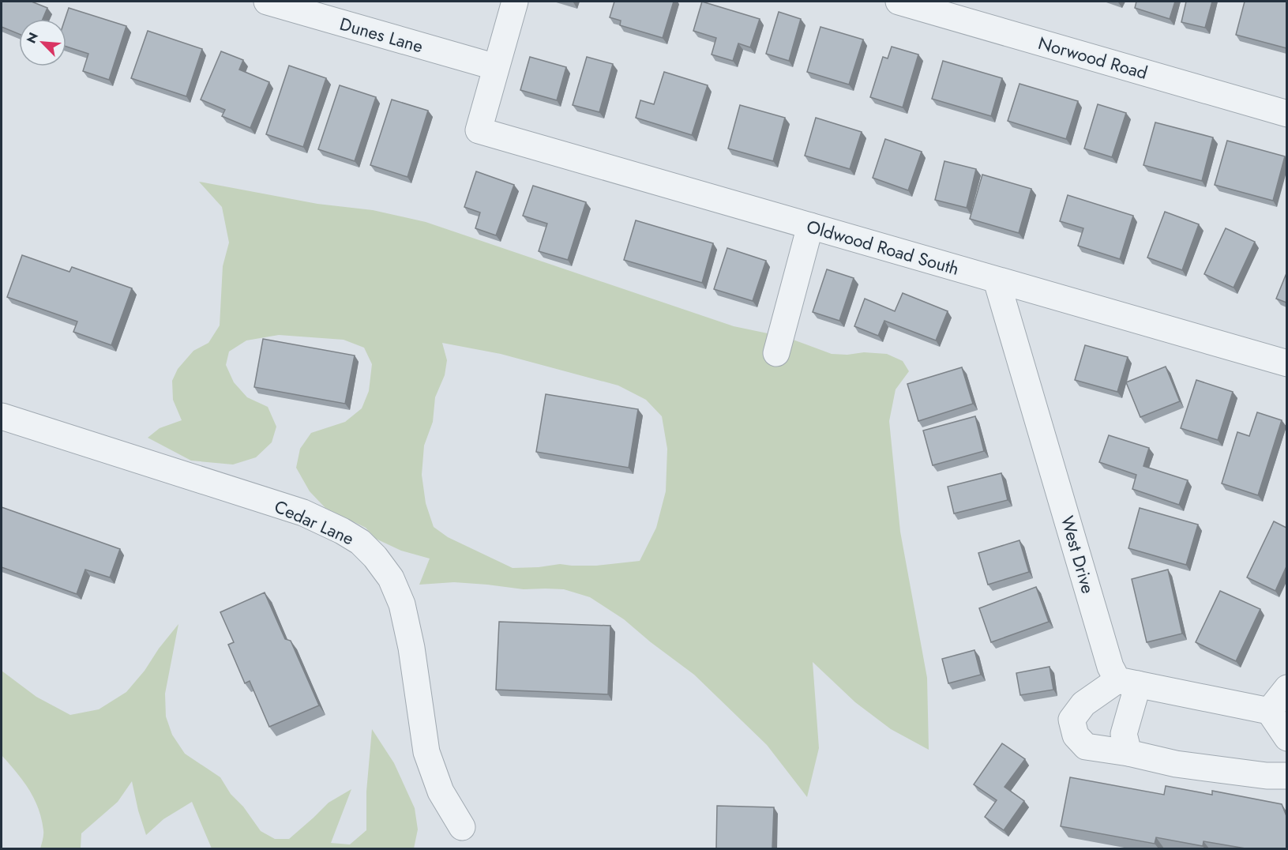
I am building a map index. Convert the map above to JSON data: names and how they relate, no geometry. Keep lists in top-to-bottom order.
{
  "streets": {
    "street": [
      "Dunes Lane",
      "Norwood Road",
      "Oldwood Road South",
      "Cedar Lane",
      "West Drive"
    ]
  },
  "crossings": [
    ["Dunes Lane", "Oldwood Road South"],
    ["Oldwood Road South", "West Drive"]
  ],
  "north": "top left"
}
